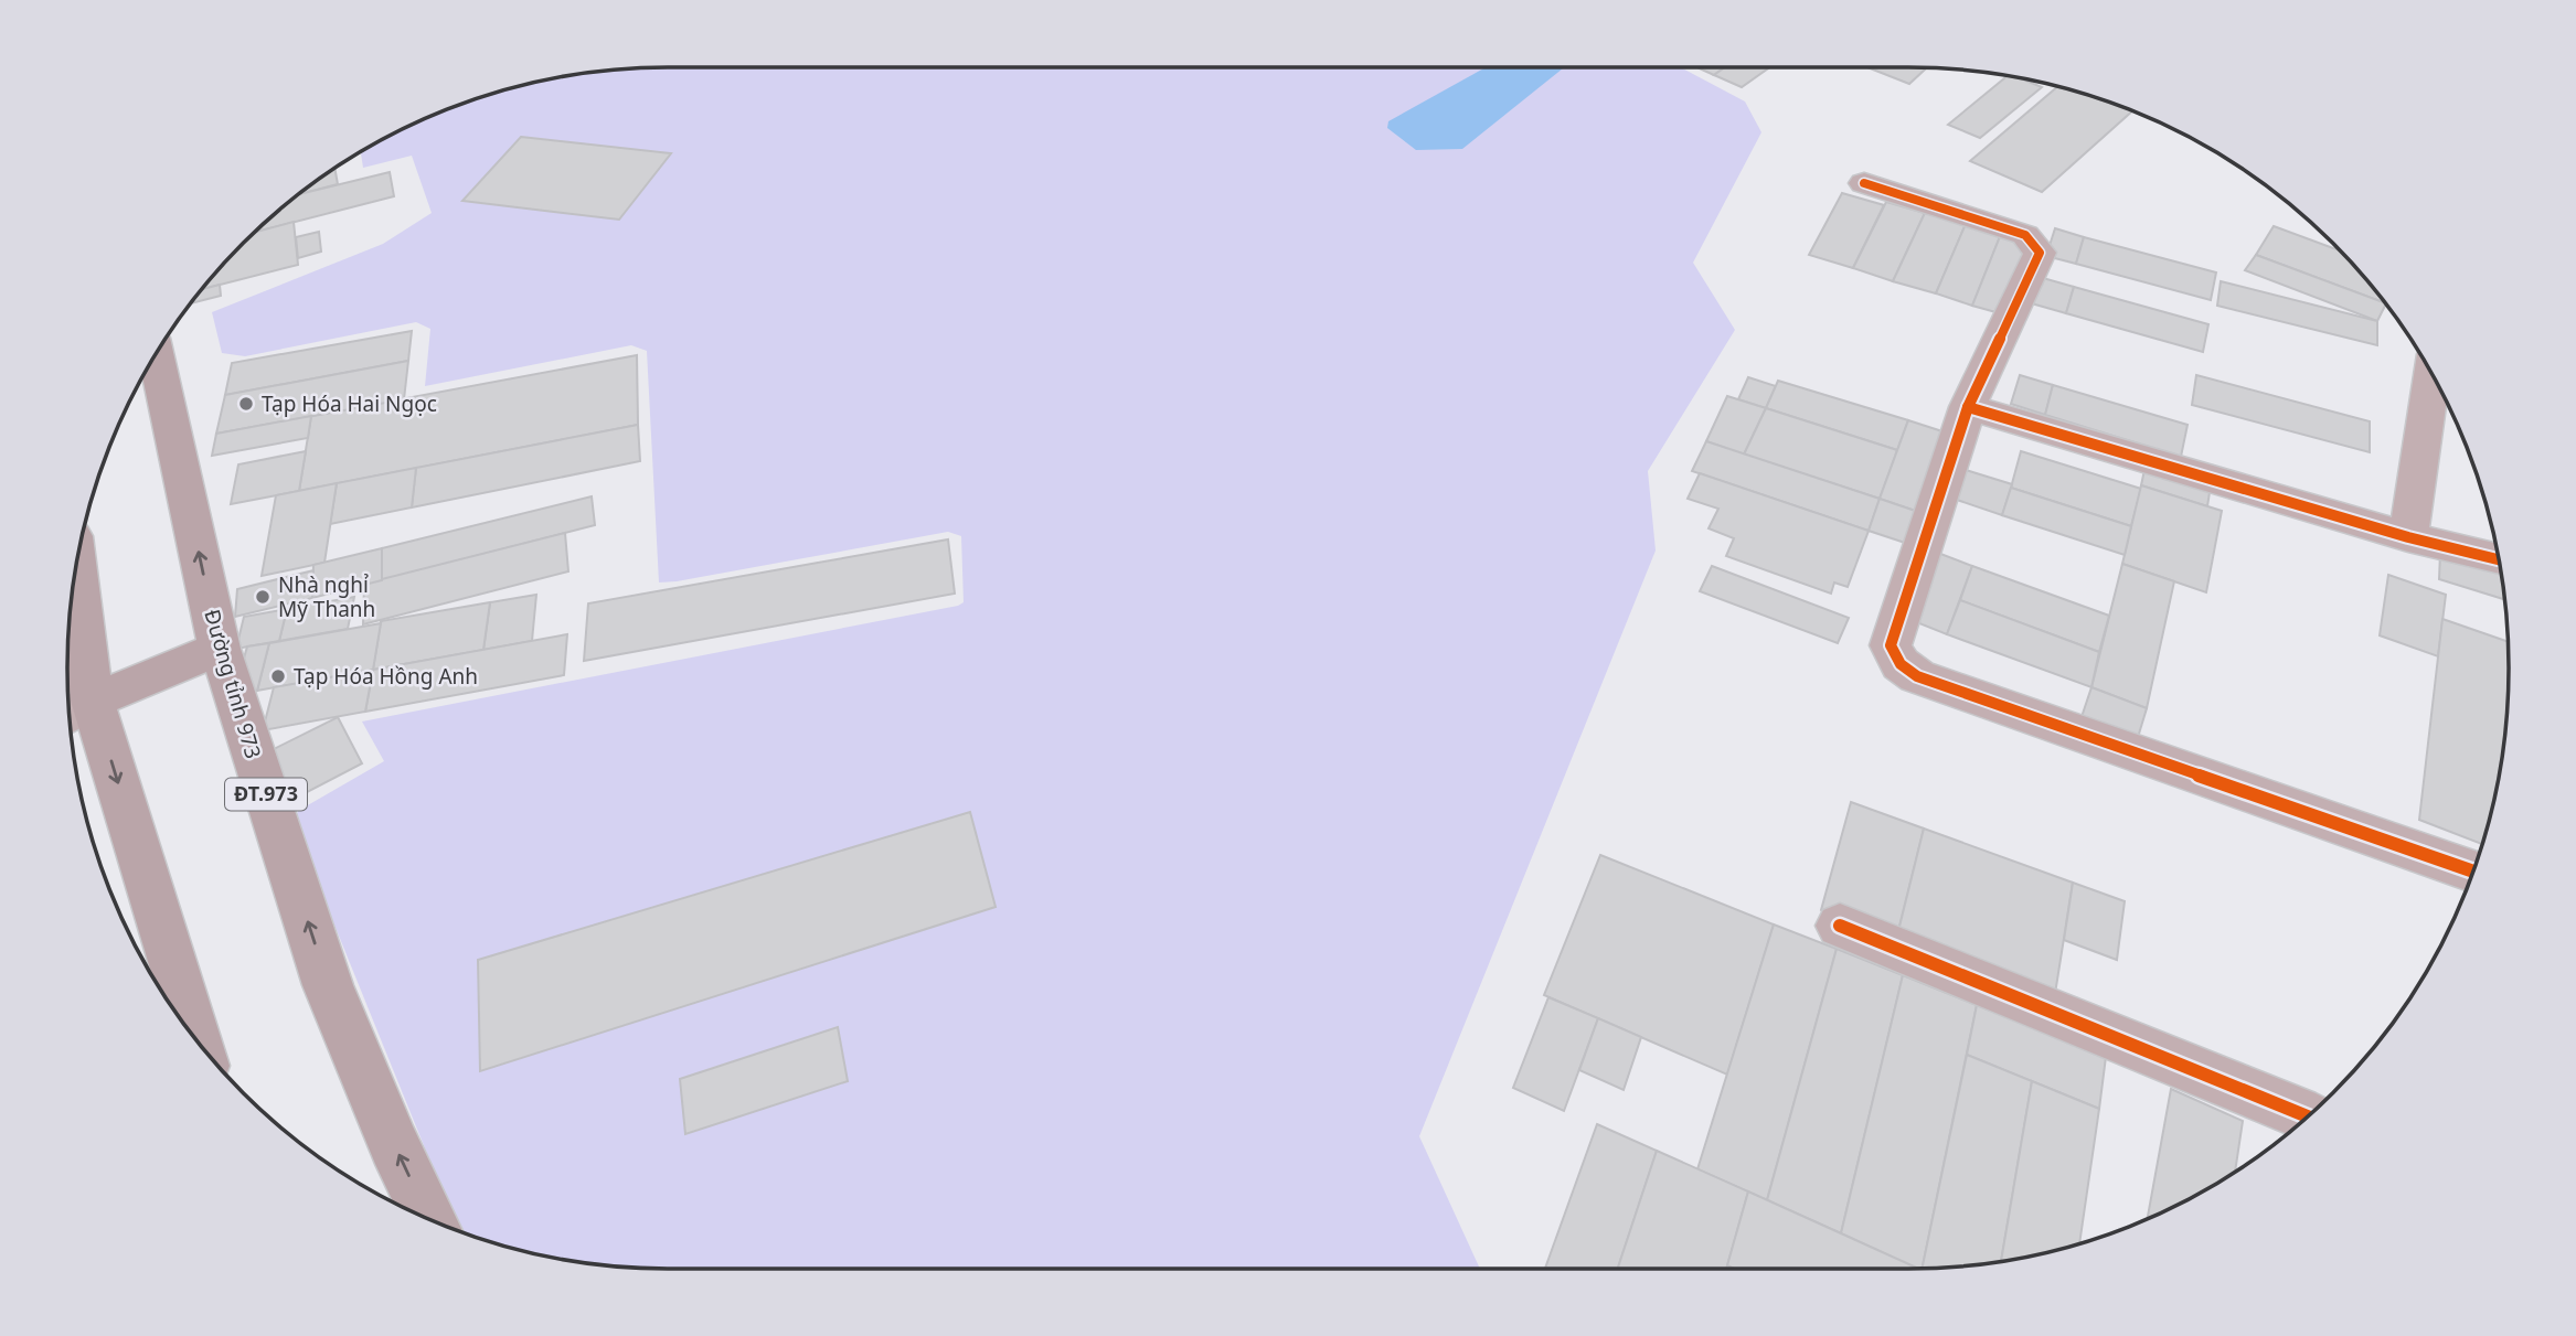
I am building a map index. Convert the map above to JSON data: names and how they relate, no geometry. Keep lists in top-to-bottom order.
{
  "streets": {
    "main road": ["Đường tỉnh 973", "ĐT.973"]
  },
  "places": ["Tạp Hóa Hai Ngọc", "Nhà nghỉ Mỹ Thanh", "Tạp Hóa Hồng Anh"]
}
